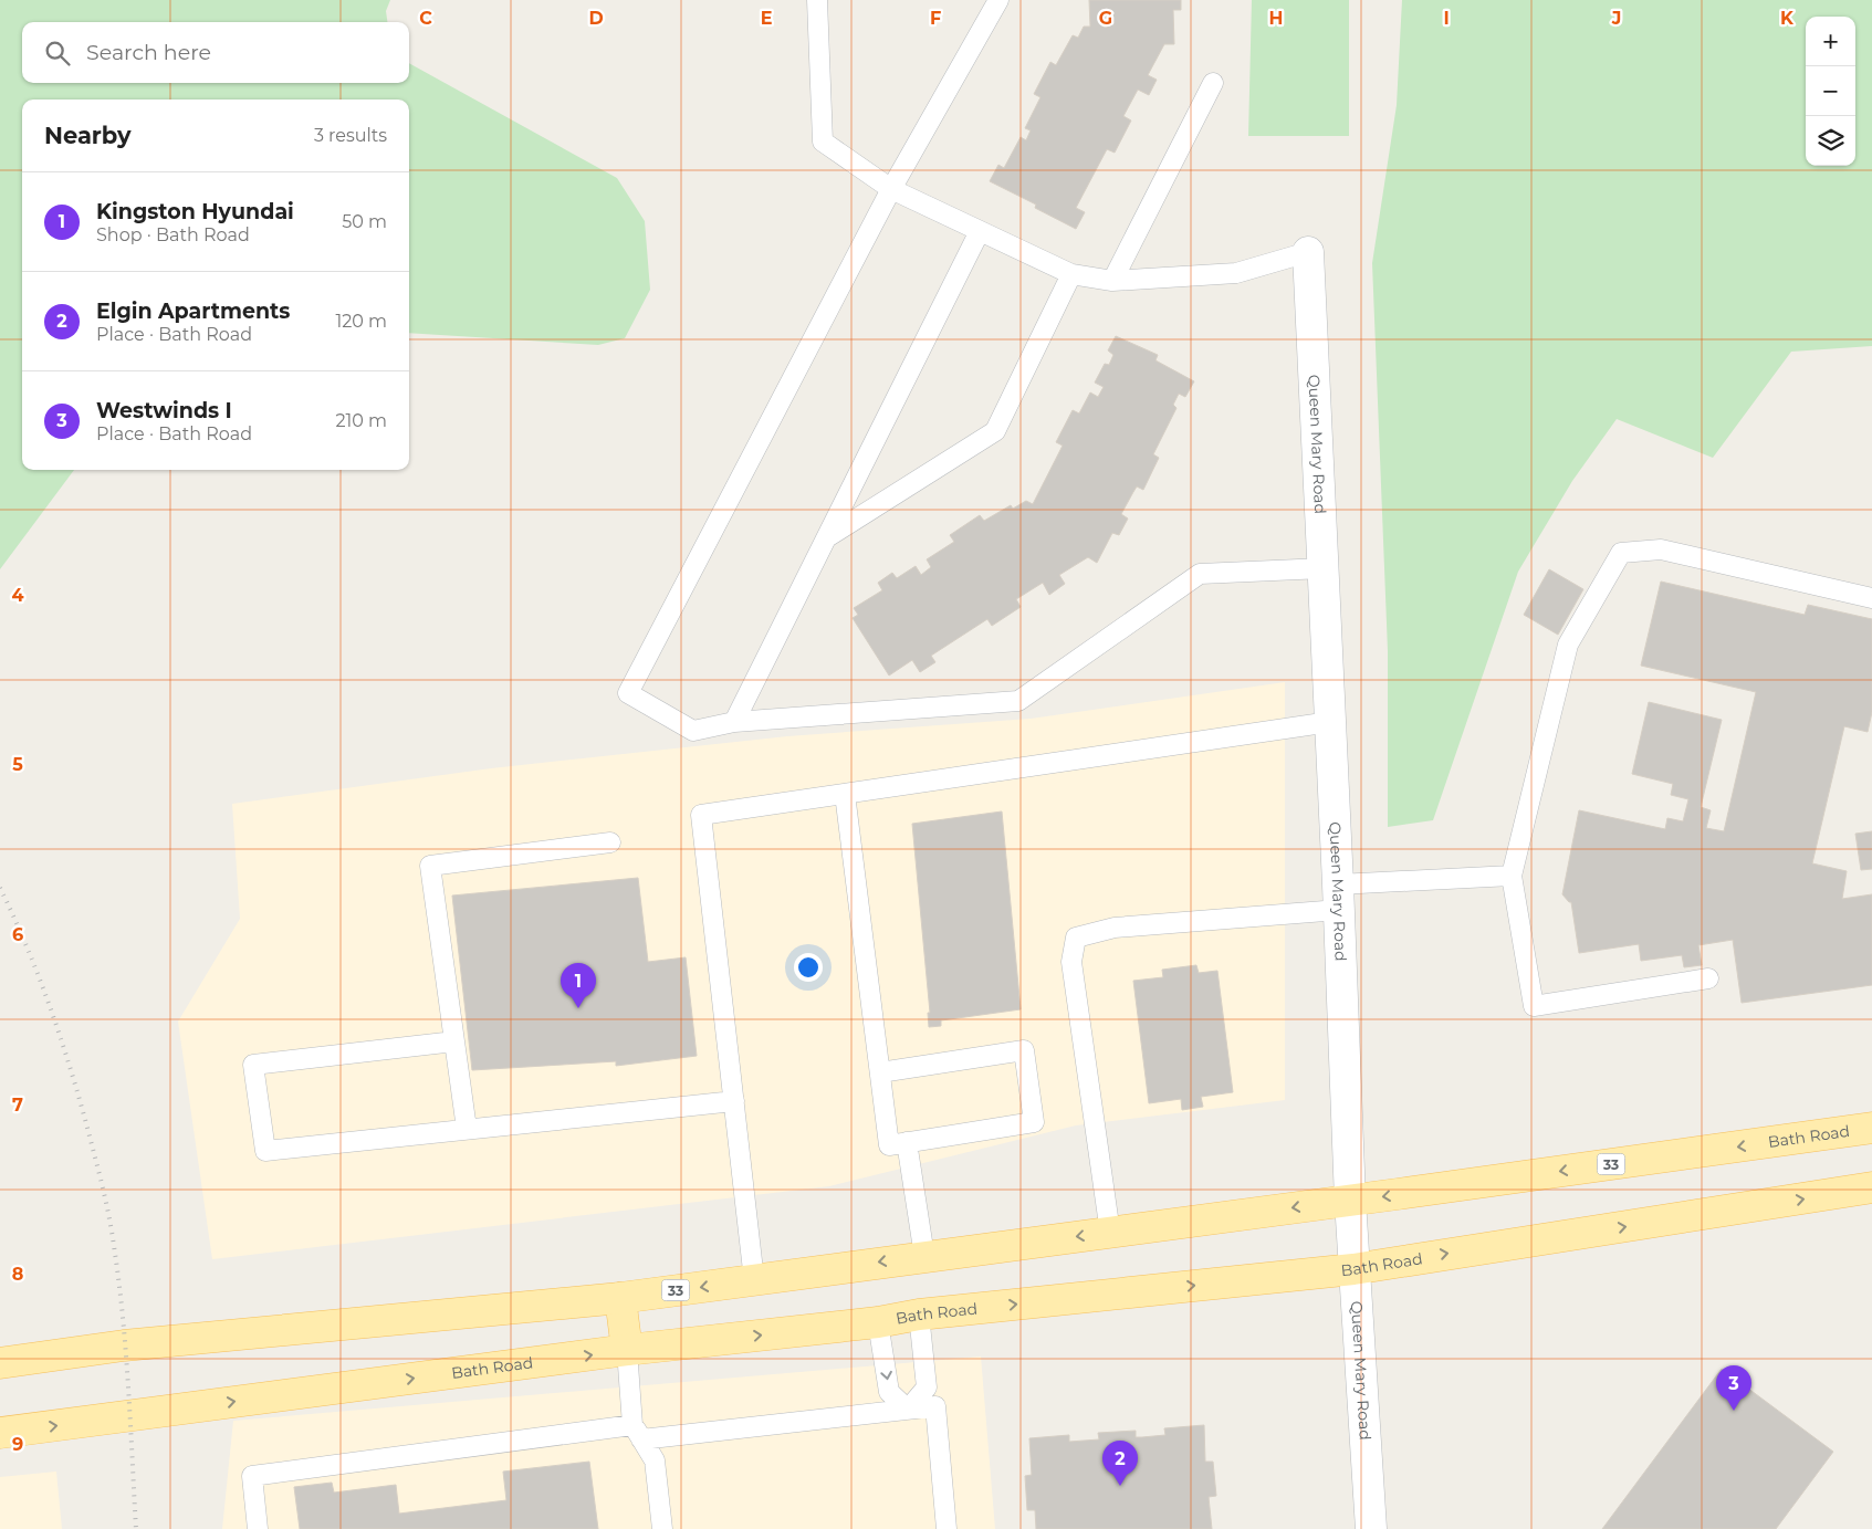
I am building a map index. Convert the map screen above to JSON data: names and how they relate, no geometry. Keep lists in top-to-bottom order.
{
  "streets": {
    "main road": ["Bath Road", "33"],
    "street": ["Queen Mary Road"]
  },
  "crossings": [
    ["Queen Mary Road", "Bath Road"]
  ],
  "page": {
    "map_buttons": ["+", "−"],
    "search": "Search here",
    "heading": ["Nearby", "3 results"],
    "list": [
      {
        "mark": "1",
        "name": "Kingston Hyundai",
        "note": "Shop · Bath Road",
        "value": "50 m"
      },
      {
        "mark": "2",
        "name": "Elgin Apartments",
        "note": "Place · Bath Road",
        "value": "120 m"
      },
      {
        "mark": "3",
        "name": "Westwinds I",
        "note": "Place · Bath Road",
        "value": "210 m"
      }
    ],
    "pins": ["1", "3", "2"]
  },
  "grid": {
    "columns": [
      "C",
      "D",
      "E",
      "F",
      "G",
      "H",
      "I",
      "J",
      "K"
    ],
    "rows": [
      "4",
      "5",
      "6",
      "7",
      "8",
      "9"
    ]
  }
}
